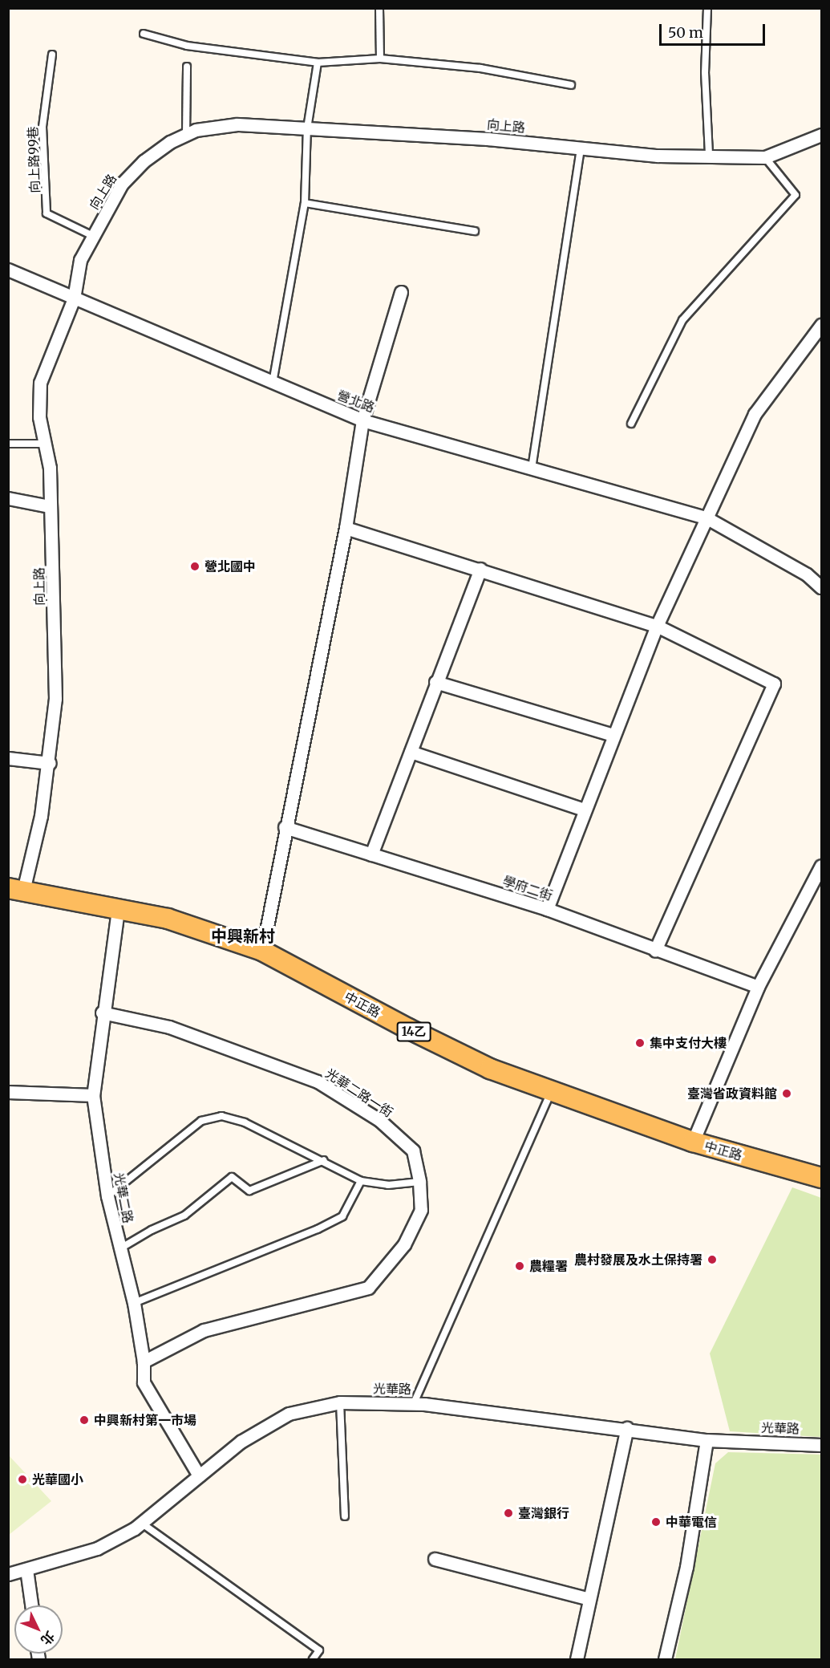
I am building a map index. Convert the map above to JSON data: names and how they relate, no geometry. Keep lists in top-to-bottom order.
{
  "streets": {
    "main road": ["中正路", "14乙"],
    "street": [
      "向上路",
      "營北路",
      "學府二街",
      "光華二路一街",
      "光華二路",
      "光華路"
    ],
    "lane": ["向上路99巷"]
  },
  "crossings": [
    ["向上路", "向上路99巷"],
    ["向上路", "營北路"],
    ["向上路", "中正路"],
    ["中正路", "光華二路"],
    ["光華二路一街", "光華二路"],
    ["光華二路", "光華路"]
  ],
  "districts": ["中興新村"],
  "places": [
    "營北國中",
    "集中支付大樓",
    "臺灣省政資料館",
    "農村發展及水土保持署",
    "農糧署",
    "中興新村第一市場",
    "光華國小",
    "臺灣銀行",
    "中華電信"
  ],
  "scale_bar": "50 m",
  "north": "bottom right"
}
